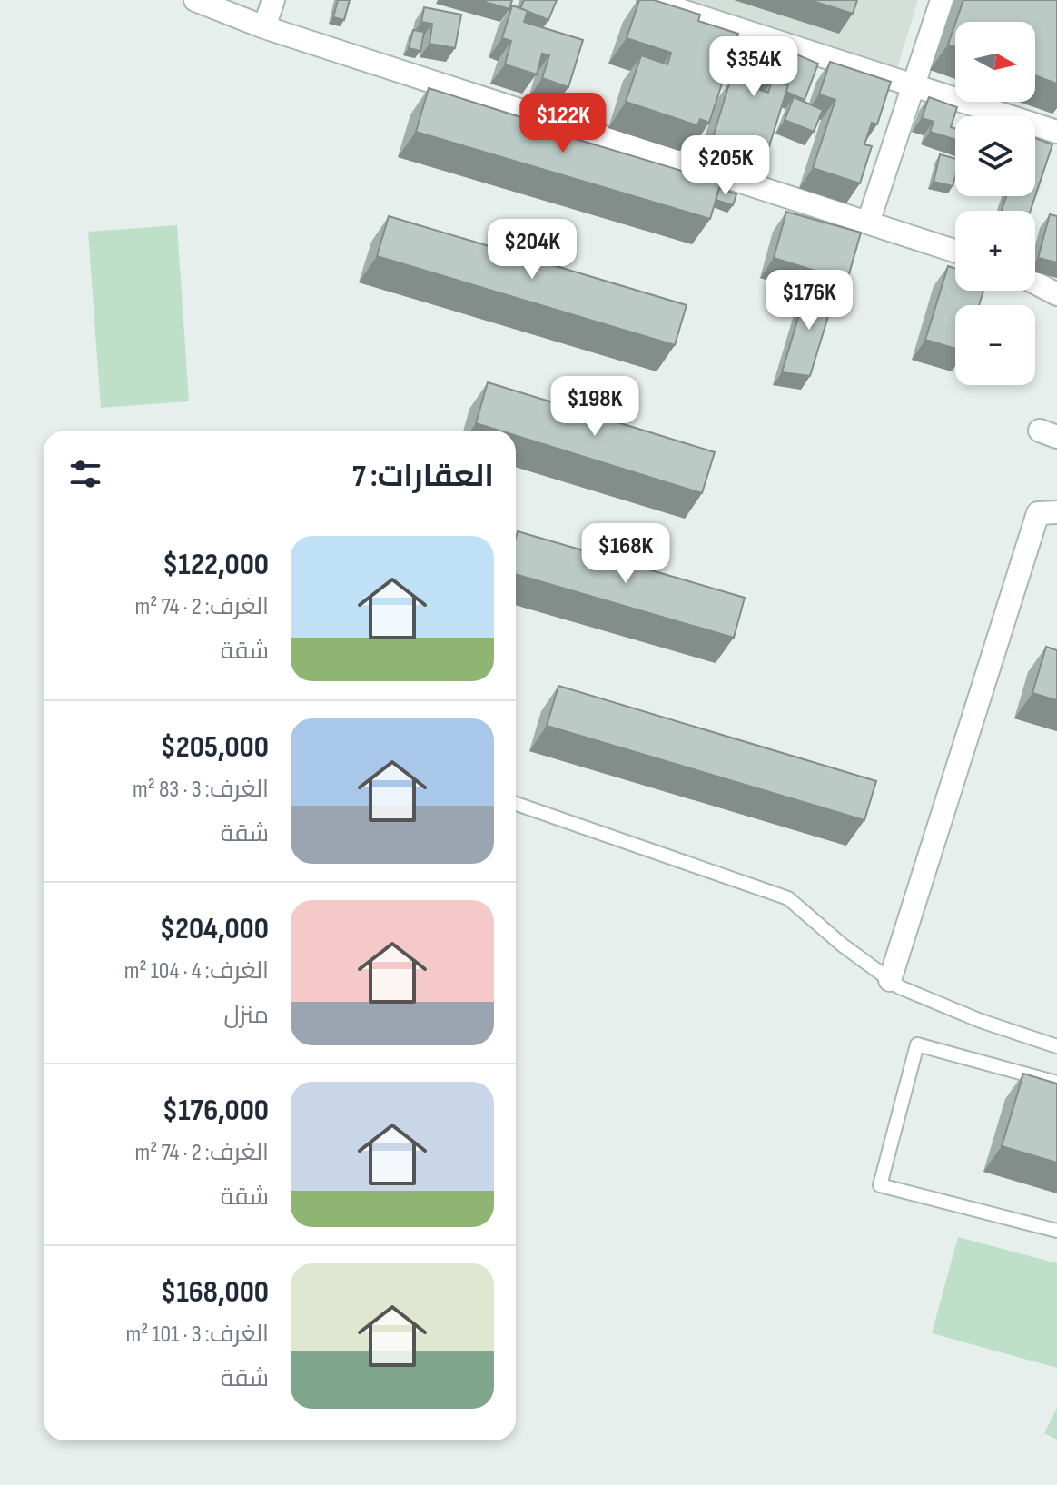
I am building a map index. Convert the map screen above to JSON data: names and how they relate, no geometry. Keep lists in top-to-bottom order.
{
  "north": "right",
  "page": {
    "map_buttons": ["+", "−"],
    "price": [
      "$354K",
      "$122K",
      "$205K",
      "$204K",
      "$176K",
      "$198K",
      "$168K"
    ],
    "heading": "العقارات: 7",
    "list": [
      {
        "name": "$122,000",
        "note": "الغرف: 2 · 74 m² · شقة"
      },
      {
        "name": "$205,000",
        "note": "الغرف: 3 · 83 m² · شقة"
      },
      {
        "name": "$204,000",
        "note": "الغرف: 4 · 104 m² · منزل"
      },
      {
        "name": "$176,000",
        "note": "الغرف: 2 · 74 m² · شقة"
      },
      {
        "name": "$168,000",
        "note": "الغرف: 3 · 101 m² · شقة"
      }
    ]
  }
}
